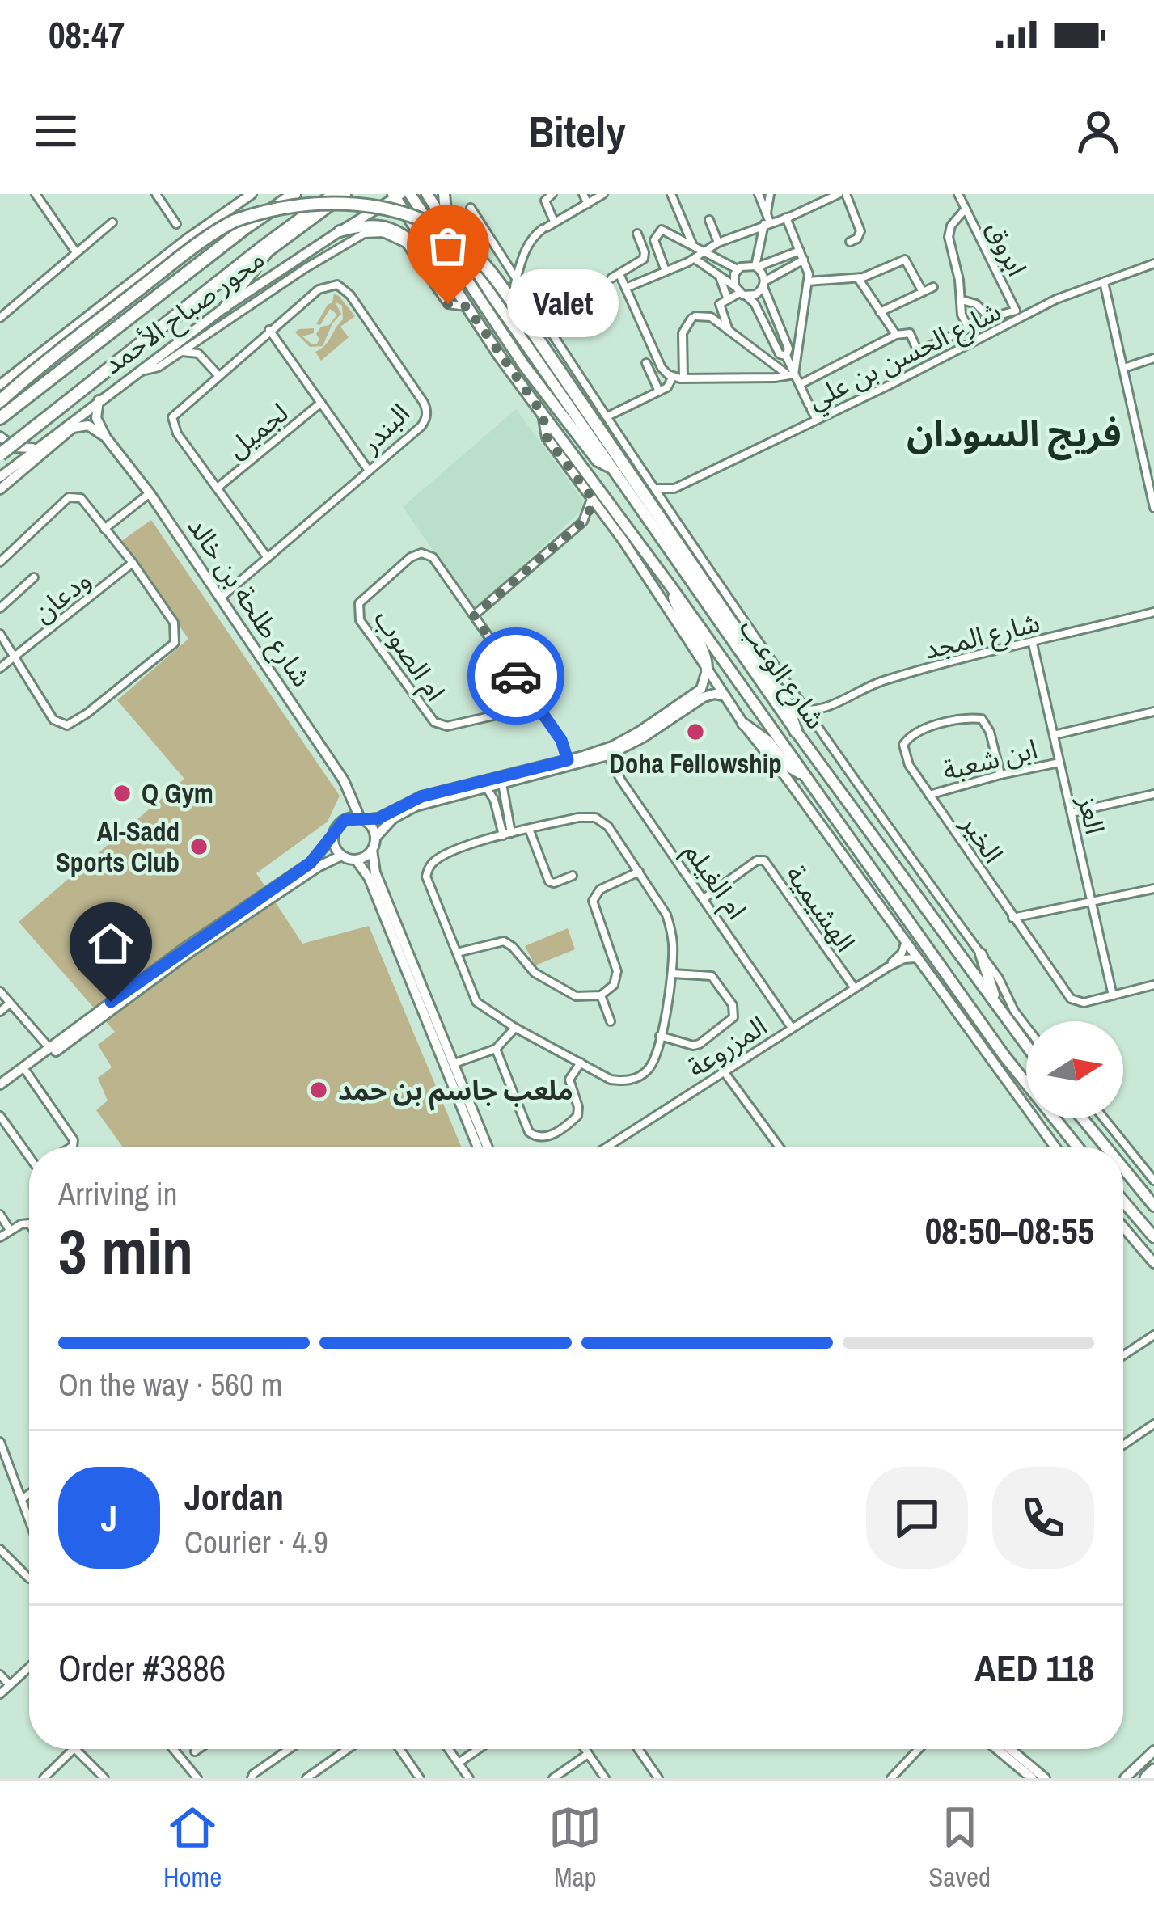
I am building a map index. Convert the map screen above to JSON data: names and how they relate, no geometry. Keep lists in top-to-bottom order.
{
  "streets": {
    "highway": ["محور صباح الأحمد"],
    "main road": ["شارع الوعب"],
    "street": [
      "ابروق",
      "شارع الحسن بن علي",
      "البندر",
      "لجميل",
      "ودعان",
      "شارع طلحة بن خالد",
      "شارع المجد",
      "ام الصوب",
      "ابن شعبة",
      "العز",
      "الخير",
      "ام الغيلم",
      "الهشيمية",
      "المزروعة"
    ]
  },
  "crossings": [
    ["ابروق", "شارع الحسن بن علي"],
    ["محور صباح الأحمد", "شارع طلحة بن خالد"],
    ["محور صباح الأحمد", "شارع الوعب"],
    ["شارع الحسن بن علي", "شارع الوعب"],
    ["البندر", "لجميل"],
    ["البندر", "شارع طلحة بن خالد"],
    ["شارع المجد", "شارع الوعب"],
    ["شارع المجد", "العز"],
    ["شارع الوعب", "المزروعة"],
    ["ابن شعبة", "العز"],
    ["ابن شعبة", "الخير"],
    ["العز", "الخير"],
    ["ام الغيلم", "الهشيمية"],
    ["ام الغيلم", "المزروعة"],
    ["الهشيمية", "المزروعة"]
  ],
  "districts": ["فريج السودان"],
  "places": [
    "Valet",
    "Doha Fellowship",
    "Q Gym",
    "Al-Sadd Sports Club",
    "ملعب جاسم بن حمد"
  ],
  "north": "right",
  "page": {
    "status": "08:47",
    "header": "Bitely",
    "bubble": "Valet",
    "heading": ["3 min", "Arriving in", "08:50–08:55"],
    "panel": [
      "Jordan",
      "Courier · 4.9",
      "Order #3886",
      "AED 118"
    ],
    "bar": "On the way · 560 m",
    "round": "J",
    "tabs": ["Home", "Map", "Saved"]
  }
}
